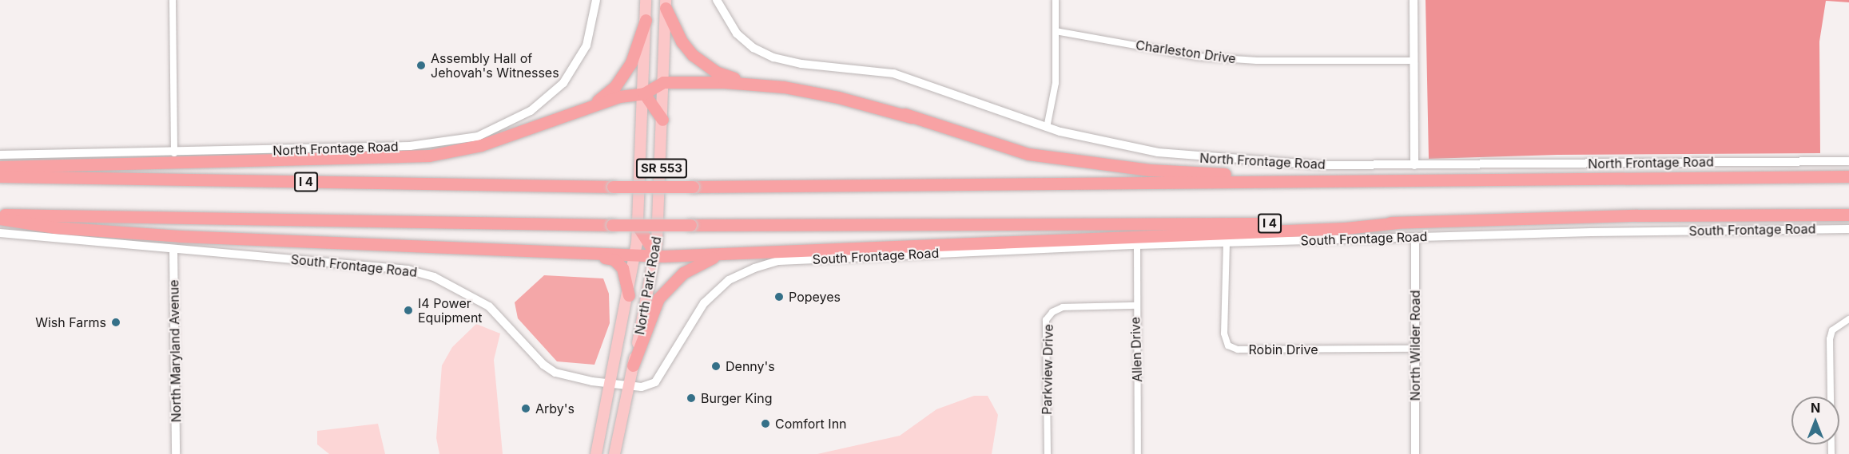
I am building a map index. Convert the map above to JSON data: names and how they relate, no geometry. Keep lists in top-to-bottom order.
{
  "streets": {
    "highway": ["I 4"],
    "main road": ["SR 553", "North Park Road"],
    "street": [
      "Charleston Drive",
      "North Frontage Road",
      "South Frontage Road",
      "North Wilder Road",
      "Allen Drive",
      "Robin Drive",
      "North Maryland Avenue",
      "Parkview Drive"
    ]
  },
  "crossings": [
    ["South Frontage Road", "North Park Road"],
    ["South Frontage Road", "North Wilder Road"],
    ["South Frontage Road", "Allen Drive"],
    ["South Frontage Road", "Robin Drive"],
    ["South Frontage Road", "North Maryland Avenue"],
    ["North Wilder Road", "Robin Drive"],
    ["Allen Drive", "Parkview Drive"]
  ],
  "places": [
    "Assembly Hall of Jehovah's Witnesses",
    "Popeyes",
    "I4 Power Equipment",
    "Wish Farms",
    "Denny's",
    "Burger King",
    "Arby's",
    "Comfort Inn"
  ],
  "north": "top"
}
